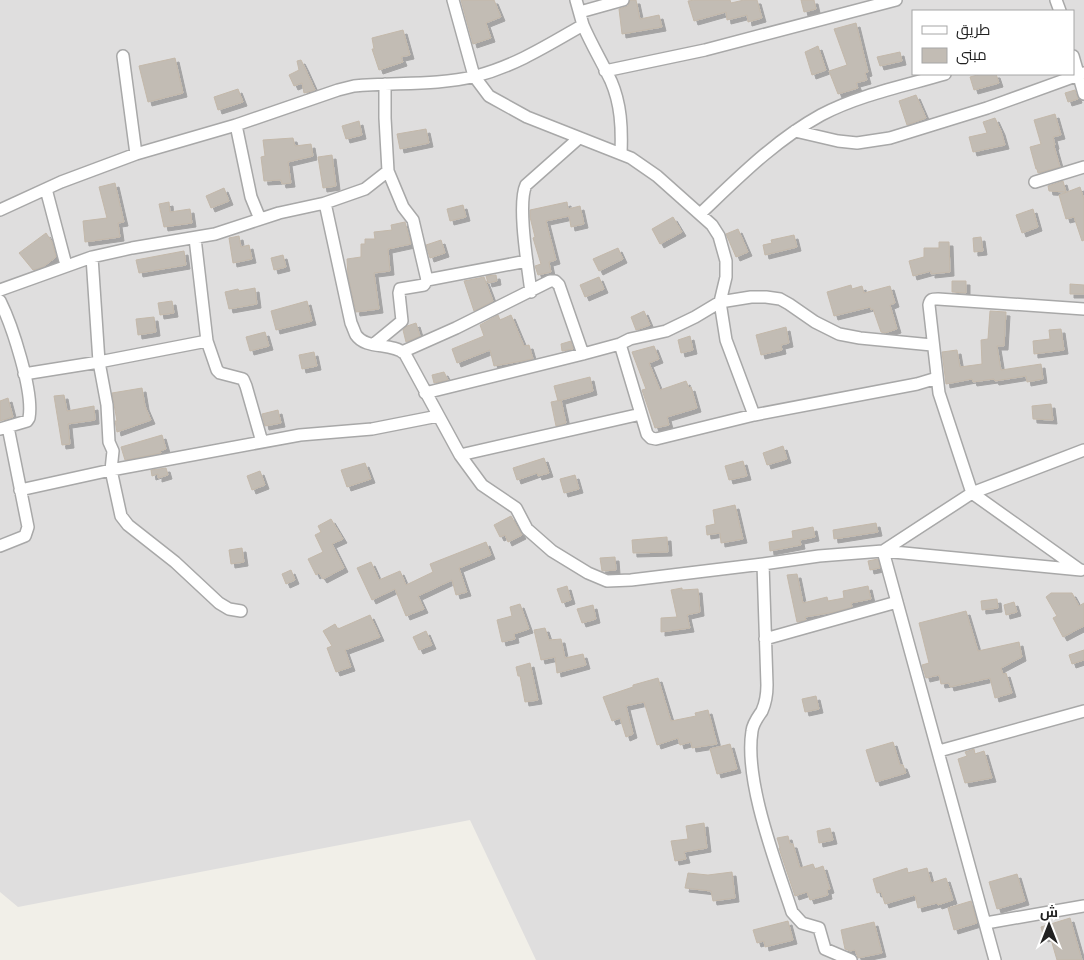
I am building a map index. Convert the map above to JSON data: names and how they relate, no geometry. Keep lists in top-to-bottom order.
{
  "legend": ["طريق", "مبنى"],
  "north": "top"
}
